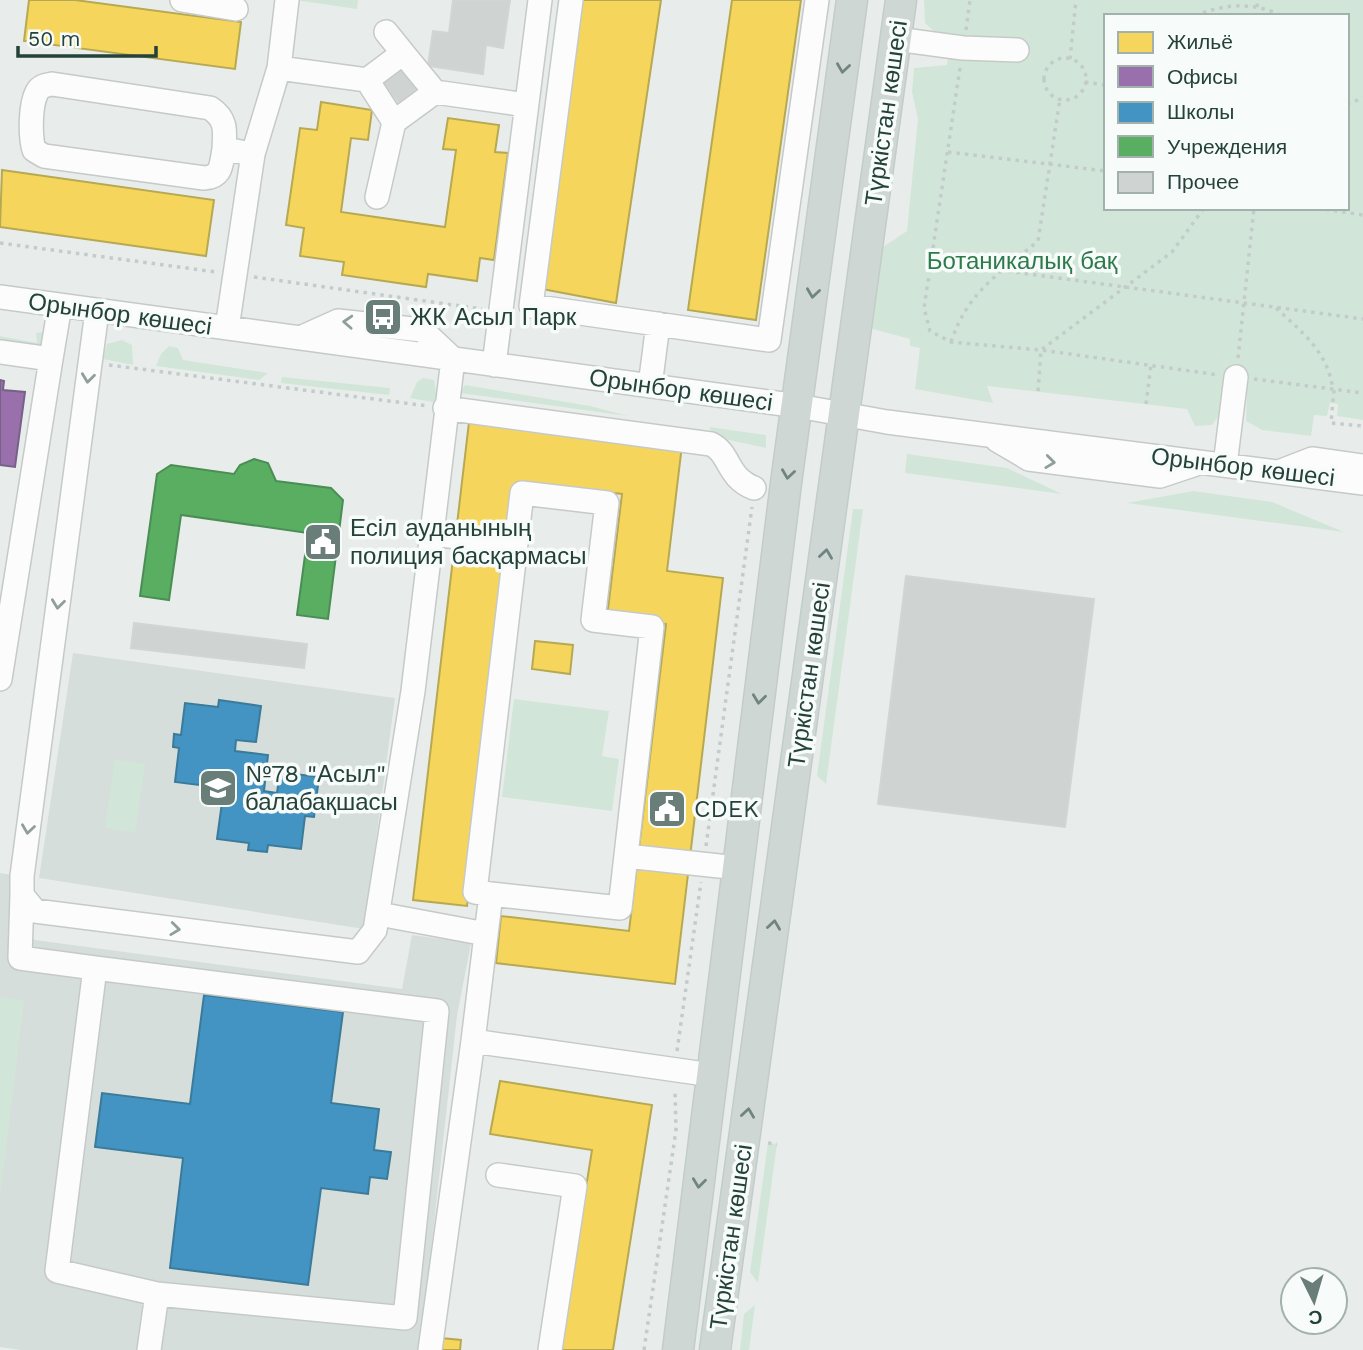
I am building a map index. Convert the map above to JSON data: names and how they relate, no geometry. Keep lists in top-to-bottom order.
{
  "streets": {
    "main road": ["Түркістан көшесі"],
    "street": ["Орынбор көшесі"]
  },
  "crossings": [
    ["Түркістан көшесі", "Орынбор көшесі"]
  ],
  "parks": ["Ботаникалық бақ"],
  "places": {
    "bus stop": ["ЖК Асыл Парк"],
    "public building": ["Есіл ауданының полиция басқармасы", "CDEK"],
    "school or university": ["№78 \"Асыл\" балабақшасы"]
  },
  "legend": [
    "Жильё",
    "Офисы",
    "Школы",
    "Учреждения",
    "Прочее"
  ],
  "scale_bar": "50 m",
  "north": "bottom"
}
